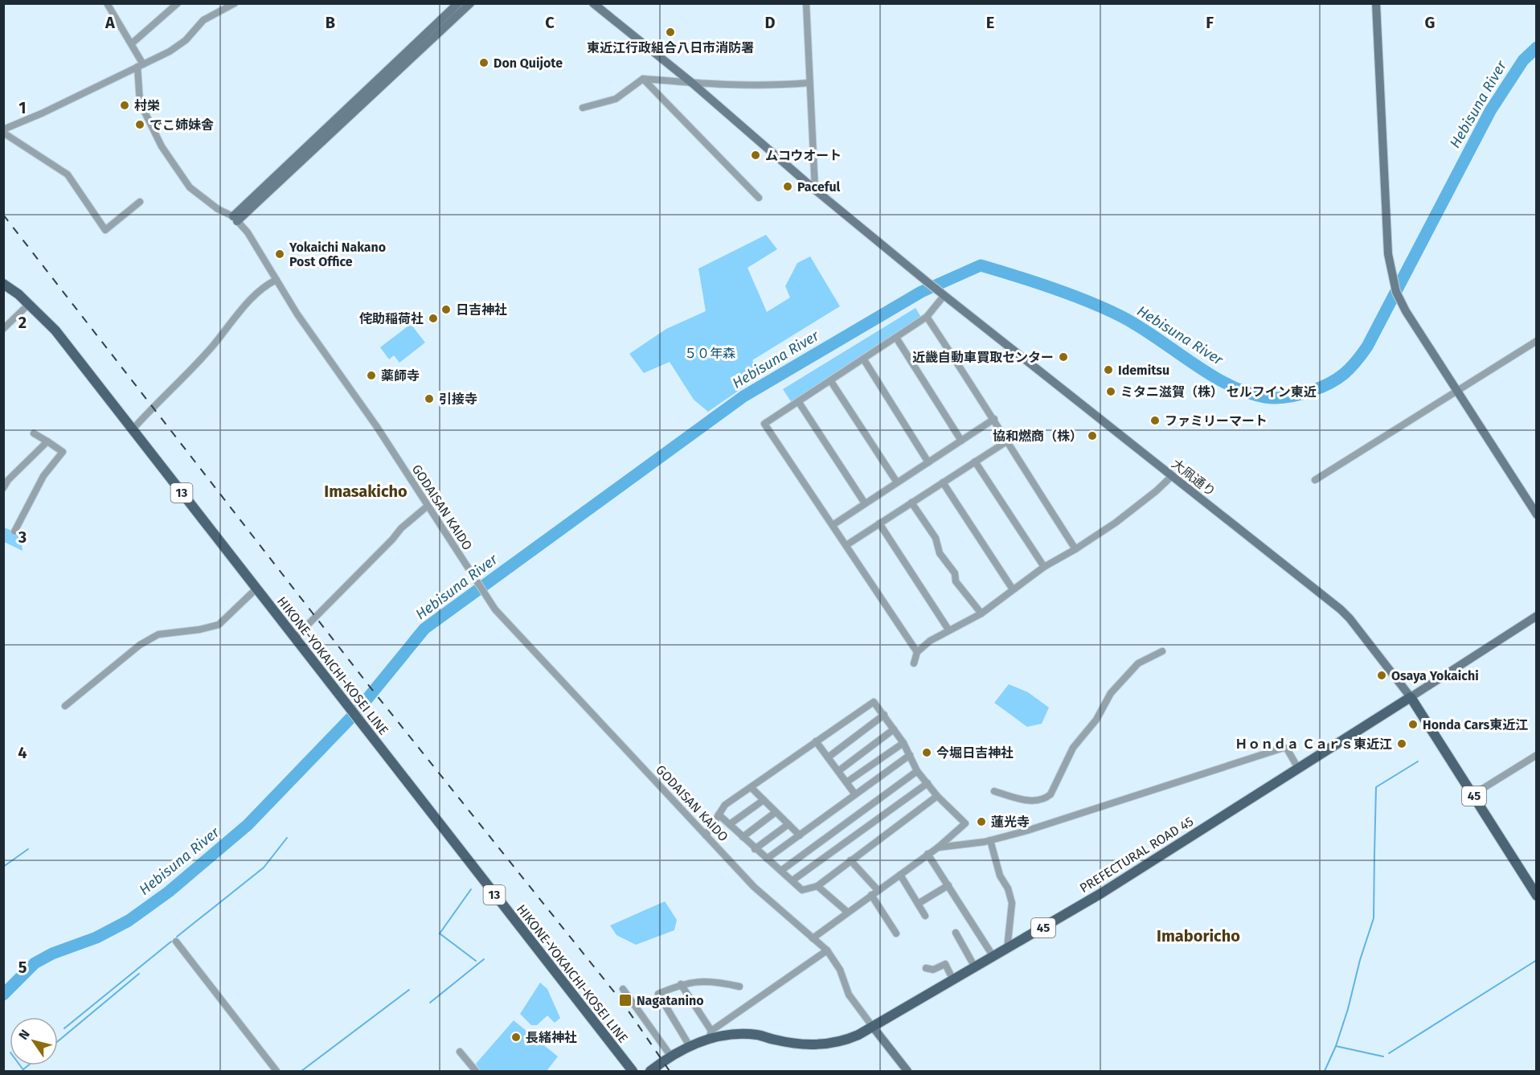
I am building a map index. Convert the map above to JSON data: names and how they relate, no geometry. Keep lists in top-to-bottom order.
{
  "streets": {
    "main road": [
      "13",
      "HIKONE-YOKAICHI-KOSEI LINE",
      "45",
      "PREFECTURAL ROAD 45"
    ],
    "street": ["大凧通り", "GODAISAN KAIDO"]
  },
  "crossings": [
    ["大凧通り", "45"],
    ["大凧通り", "PREFECTURAL ROAD 45"],
    ["GODAISAN KAIDO", "PREFECTURAL ROAD 45"],
    ["45", "PREFECTURAL ROAD 45"]
  ],
  "districts": ["Imasakicho", "Imaboricho"],
  "water": ["Hebisuna River"],
  "parks": ["５０年森"],
  "places": {
    "other": [
      "東近江行政組合八日市消防署",
      "Don Quijote",
      "村栄",
      "でこ姉妹舎",
      "ムコウオート",
      "Paceful",
      "Yokaichi Nakano Post Office",
      "日吉神社",
      "侘助稲荷社",
      "近畿自動車買取センター",
      "Idemitsu",
      "薬師寺",
      "ミタニ滋賀（株） セルフイン東近",
      "引接寺",
      "ファミリーマート",
      "協和燃商（株）",
      "Osaya Yokaichi",
      "Honda Cars東近江",
      "Ｈｏｎｄａ Ｃａｒｓ東近江",
      "今堀日吉神社",
      "蓮光寺",
      "長緒神社"
    ],
    "transit": ["Nagatanino"]
  },
  "north": "top left",
  "grid": {
    "columns": [
      "A",
      "B",
      "C",
      "D",
      "E",
      "F",
      "G"
    ],
    "rows": [
      "1",
      "2",
      "3",
      "4",
      "5"
    ]
  }
}
